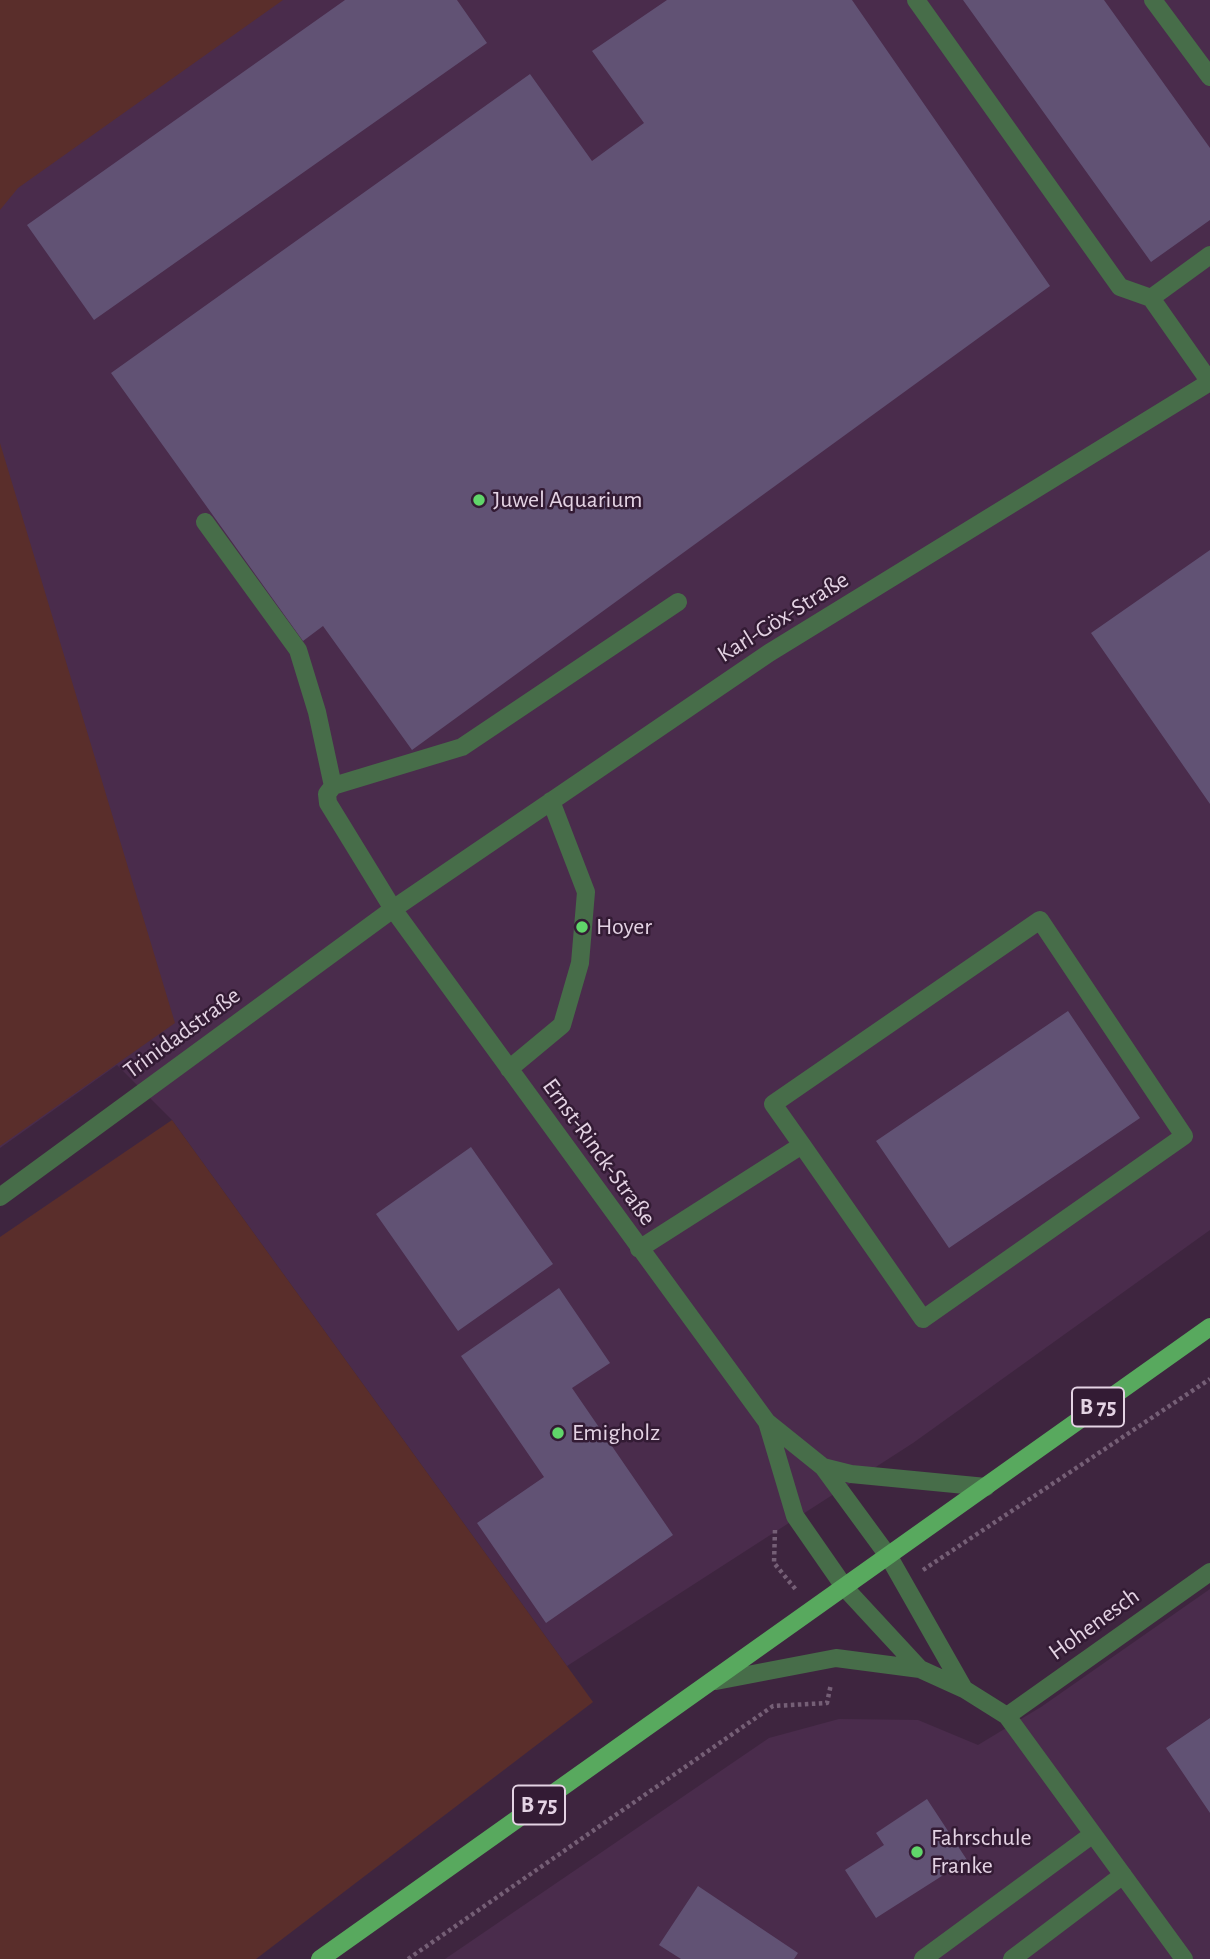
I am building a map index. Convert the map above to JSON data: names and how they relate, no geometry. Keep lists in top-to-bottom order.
{
  "streets": {
    "main road": ["B 75"],
    "street": [
      "Karl-Göx-Straße",
      "Trinidadstraße",
      "Ernst-Rinck-Straße",
      "Hohenesch"
    ]
  },
  "crossings": [
    ["Karl-Göx-Straße", "Trinidadstraße"],
    ["Karl-Göx-Straße", "Ernst-Rinck-Straße"],
    ["Trinidadstraße", "Ernst-Rinck-Straße"],
    ["Ernst-Rinck-Straße", "B 75"]
  ],
  "places": [
    "Juwel Aquarium",
    "Hoyer",
    "Emigholz",
    "Fahrschule Franke"
  ]
}
